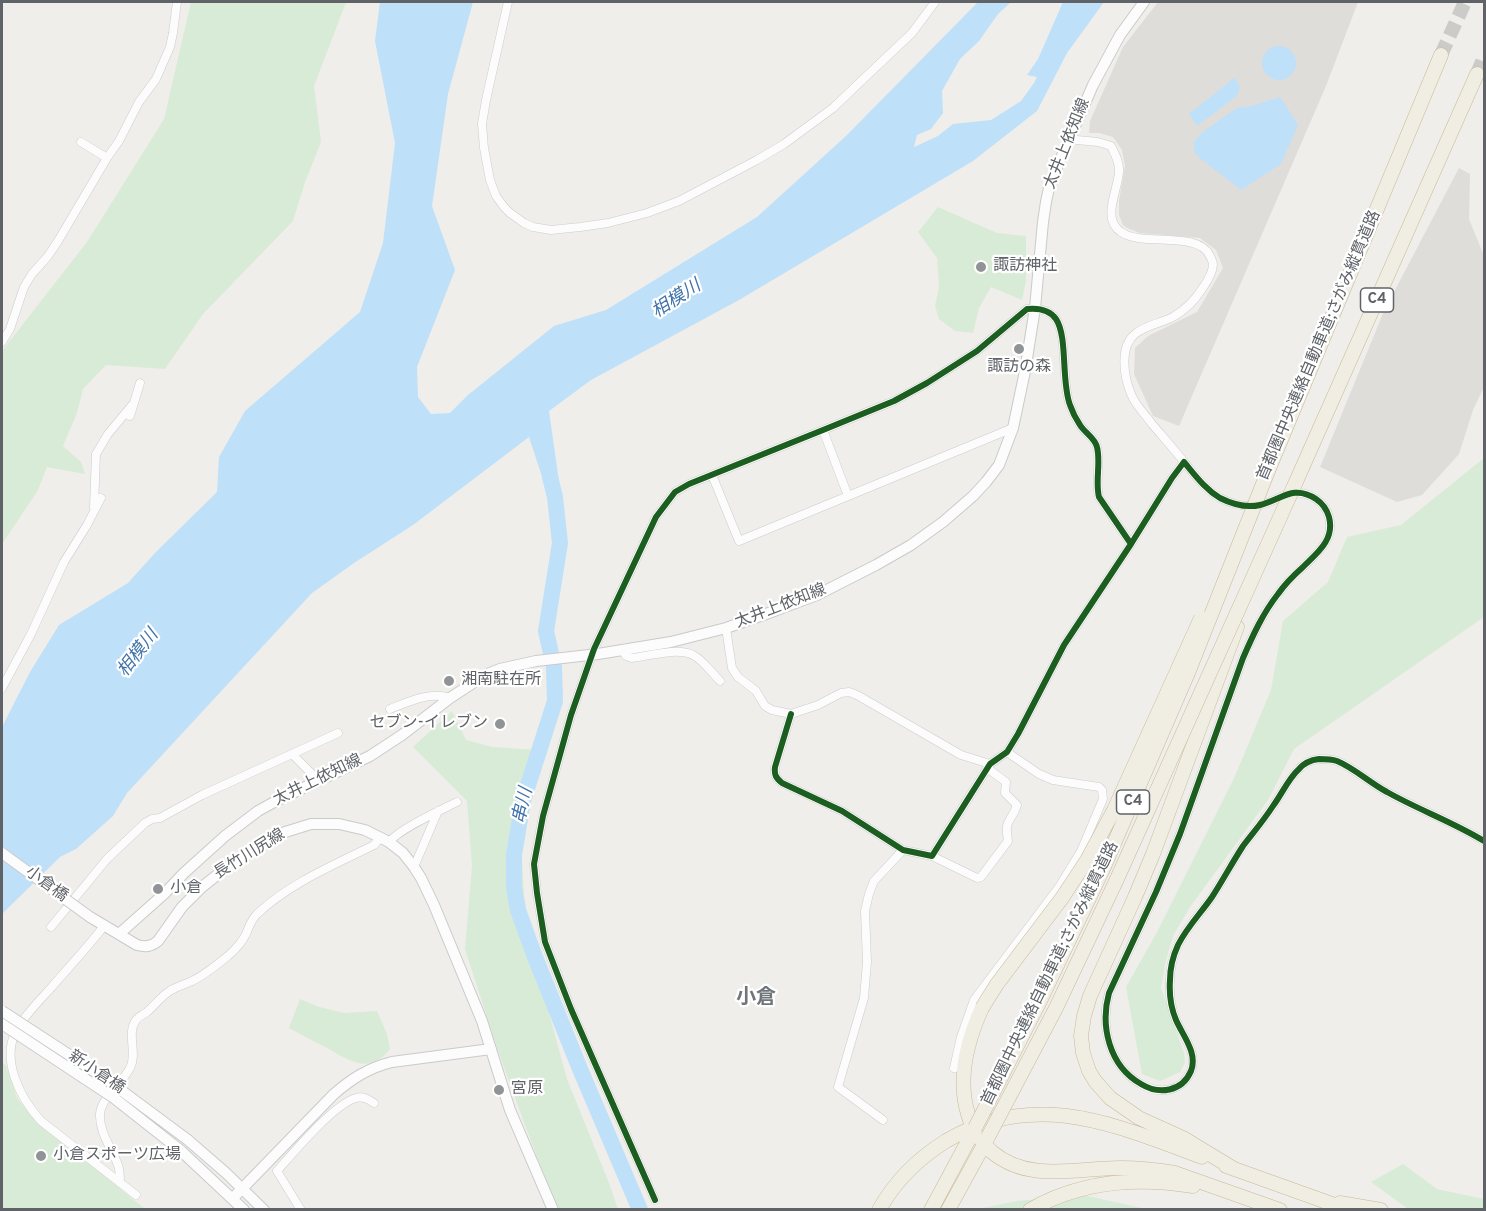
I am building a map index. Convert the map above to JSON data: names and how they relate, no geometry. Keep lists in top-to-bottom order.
{
  "streets": {
    "highway": ["C4", "首都圏中央連絡自動車道;さがみ縦貫道路"],
    "main road": [
      "太井上依知線",
      "長竹川尻線",
      "小倉橋",
      "新小倉橋"
    ]
  },
  "crossings": [
    ["太井上依知線", "長竹川尻線"],
    ["長竹川尻線", "小倉橋"]
  ],
  "districts": ["小倉"],
  "water": ["相模川", "串川"],
  "places": [
    "諏訪神社",
    "諏訪の森",
    "湘南駐在所",
    "セブン-イレブン",
    "小倉",
    "宮原",
    "小倉スポーツ広場"
  ]
}
